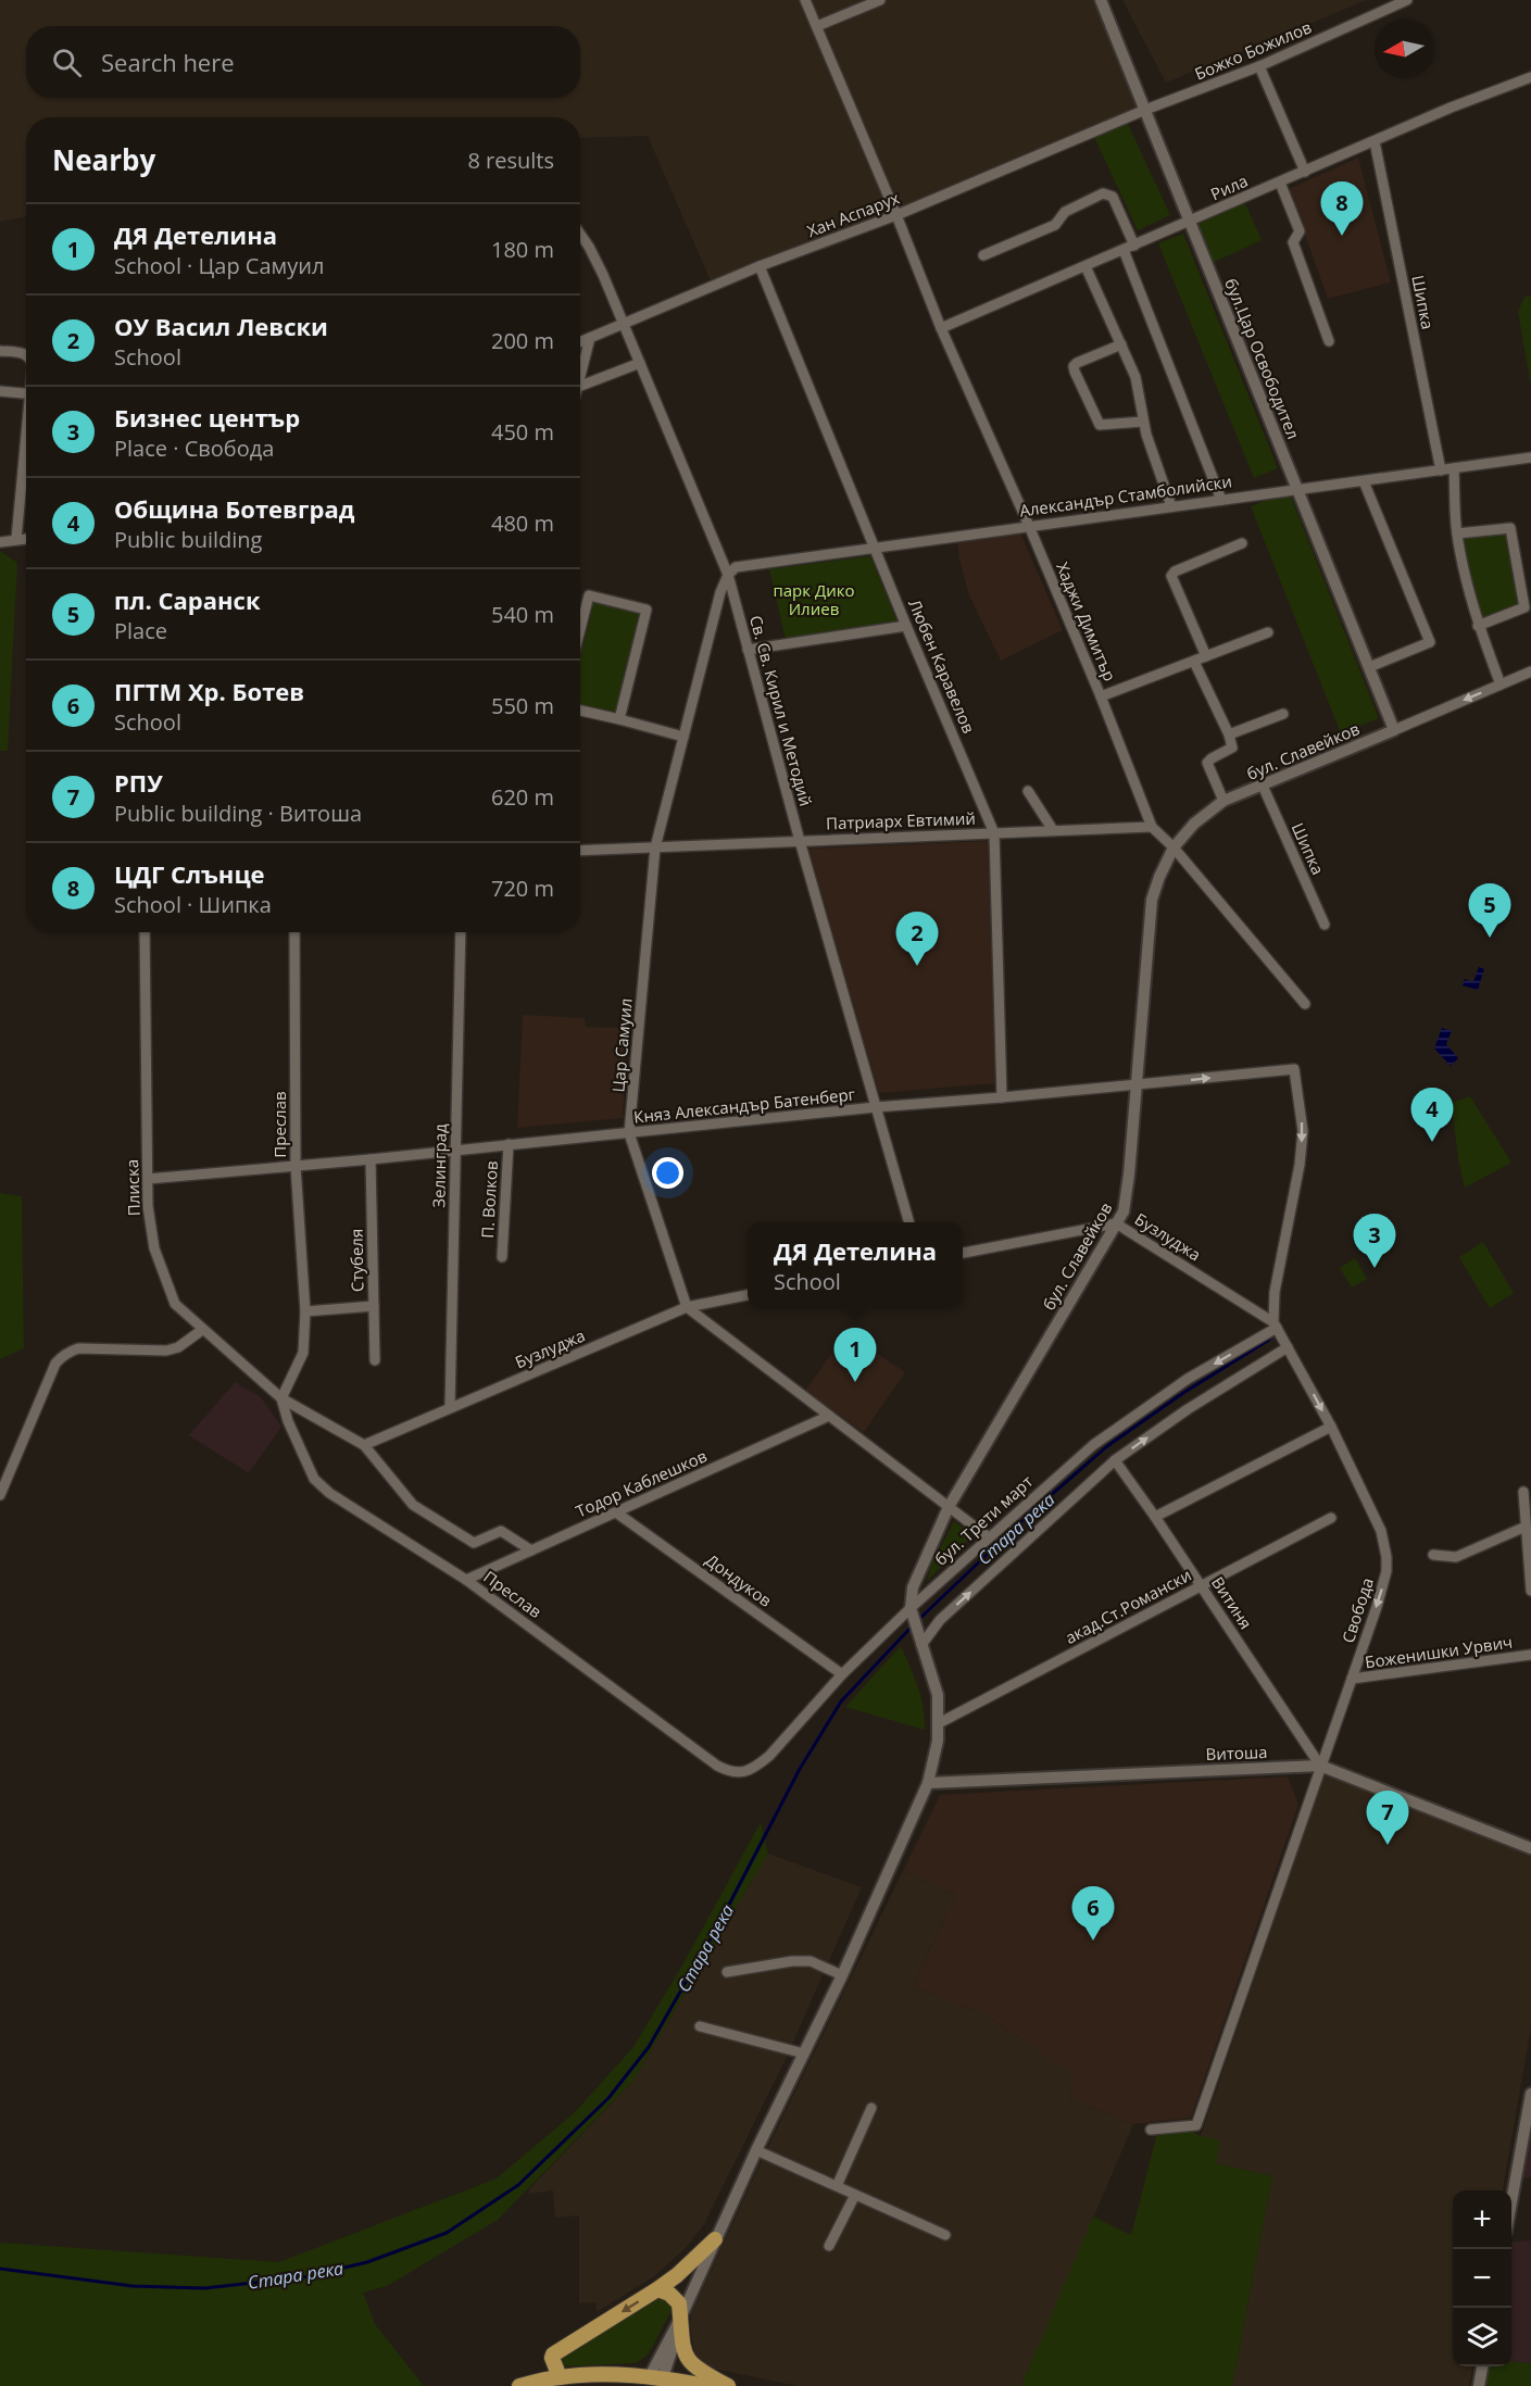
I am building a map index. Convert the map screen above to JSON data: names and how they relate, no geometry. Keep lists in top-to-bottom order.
{
  "streets": {
    "street": [
      "Божко Божилов",
      "Рила",
      "Хан Аспарух",
      "Шипка",
      "бул.Цар Освободител",
      "Александър Стамболийски",
      "Хаджи Димитър",
      "Любен Каравелов",
      "Св. Св. Кирил и Методий",
      "бул. Славейков",
      "Патриарх Евтимий",
      "Цар Самуил",
      "Княз Александър Батенберг",
      "Преслав",
      "Зелинград",
      "Плиска",
      "П. Волков",
      "Бузлуджа",
      "Стубеля",
      "Тодор Каблешков",
      "бул. Трети март",
      "Дондуков",
      "Витиня",
      "акад.Ст.Романски",
      "Свобода",
      "Боженишки Урвич",
      "Витоша"
    ]
  },
  "crossings": [
    ["Божко Божилов", "Хан Аспарух"],
    ["Божко Божилов", "бул.Цар Освободител"],
    ["Рила", "Шипка"],
    ["Рила", "бул.Цар Освободител"],
    ["Рила", "Хаджи Димитър"],
    ["Хан Аспарух", "бул.Цар Освободител"],
    ["Хан Аспарух", "Хаджи Димитър"],
    ["Хан Аспарух", "Любен Каравелов"],
    ["Хан Аспарух", "Св. Св. Кирил и Методий"],
    ["Шипка", "Александър Стамболийски"],
    ["Шипка", "бул. Славейков"],
    ["бул.Цар Освободител", "Александър Стамболийски"],
    ["бул.Цар Освободител", "бул. Славейков"],
    ["Александър Стамболийски", "Хаджи Димитър"],
    ["Александър Стамболийски", "Любен Каравелов"],
    ["Александър Стамболийски", "Св. Св. Кирил и Методий"],
    ["Александър Стамболийски", "Цар Самуил"],
    ["Хаджи Димитър", "бул. Славейков"],
    ["Хаджи Димитър", "Патриарх Евтимий"],
    ["Любен Каравелов", "Патриарх Евтимий"],
    ["Любен Каравелов", "Княз Александър Батенберг"],
    ["Св. Св. Кирил и Методий", "Патриарх Евтимий"],
    ["Св. Св. Кирил и Методий", "Цар Самуил"],
    ["Св. Св. Кирил и Методий", "Княз Александър Батенберг"],
    ["бул. Славейков", "Княз Александър Батенберг"],
    ["бул. Славейков", "Бузлуджа"],
    ["бул. Славейков", "бул. Трети март"],
    ["Патриарх Евтимий", "Цар Самуил"],
    ["Цар Самуил", "Княз Александър Батенберг"],
    ["Цар Самуил", "Бузлуджа"],
    ["Княз Александър Батенберг", "Преслав"],
    ["Княз Александър Батенберг", "Зелинград"],
    ["Княз Александър Батенберг", "Плиска"],
    ["Княз Александър Батенберг", "П. Волков"],
    ["Княз Александър Батенберг", "Бузлуджа"],
    ["Княз Александър Батенберг", "Стубеля"],
    ["Княз Александър Батенберг", "бул. Трети март"],
    ["Княз Александър Батенберг", "Свобода"],
    ["Преслав", "Плиска"],
    ["Преслав", "Тодор Каблешков"],
    ["Преслав", "бул. Трети март"],
    ["Зелинград", "Бузлуджа"],
    ["Плиска", "Бузлуджа"],
    ["Бузлуджа", "бул. Трети март"],
    ["Бузлуджа", "Свобода"],
    ["Тодор Каблешков", "Дондуков"],
    ["бул. Трети март", "Дондуков"],
    ["бул. Трети март", "Свобода"],
    ["Витиня", "акад.Ст.Романски"],
    ["Витиня", "Свобода"],
    ["Витиня", "Витоша"],
    ["Свобода", "Боженишки Урвич"],
    ["Свобода", "Витоша"]
  ],
  "one_way": ["Свобода"],
  "water": ["Стара река"],
  "parks": ["парк Дико Илиев"],
  "north": "left",
  "page": {
    "search": "Search here",
    "heading": ["Nearby", "8 results"],
    "pins": [
      "8",
      "5",
      "2",
      "4",
      "3",
      "1",
      "7",
      "6"
    ],
    "list": [
      {
        "mark": "1",
        "name": "ДЯ Детелина",
        "note": "School · Цар Самуил",
        "value": "180 m"
      },
      {
        "mark": "2",
        "name": "ОУ Васил Левски",
        "note": "School",
        "value": "200 m"
      },
      {
        "mark": "3",
        "name": "Бизнес център",
        "note": "Place · Свобода",
        "value": "450 m"
      },
      {
        "mark": "4",
        "name": "Община Ботевград",
        "note": "Public building",
        "value": "480 m"
      },
      {
        "mark": "5",
        "name": "пл. Саранск",
        "note": "Place",
        "value": "540 m"
      },
      {
        "mark": "6",
        "name": "ПГТМ Хр. Ботев",
        "note": "School",
        "value": "550 m"
      },
      {
        "mark": "7",
        "name": "РПУ",
        "note": "Public building · Витоша",
        "value": "620 m"
      },
      {
        "mark": "8",
        "name": "ЦДГ Слънце",
        "note": "School · Шипка",
        "value": "720 m"
      }
    ],
    "popup": ["ДЯ Детелина", "School"],
    "map_buttons": ["+", "−"]
  }
}
